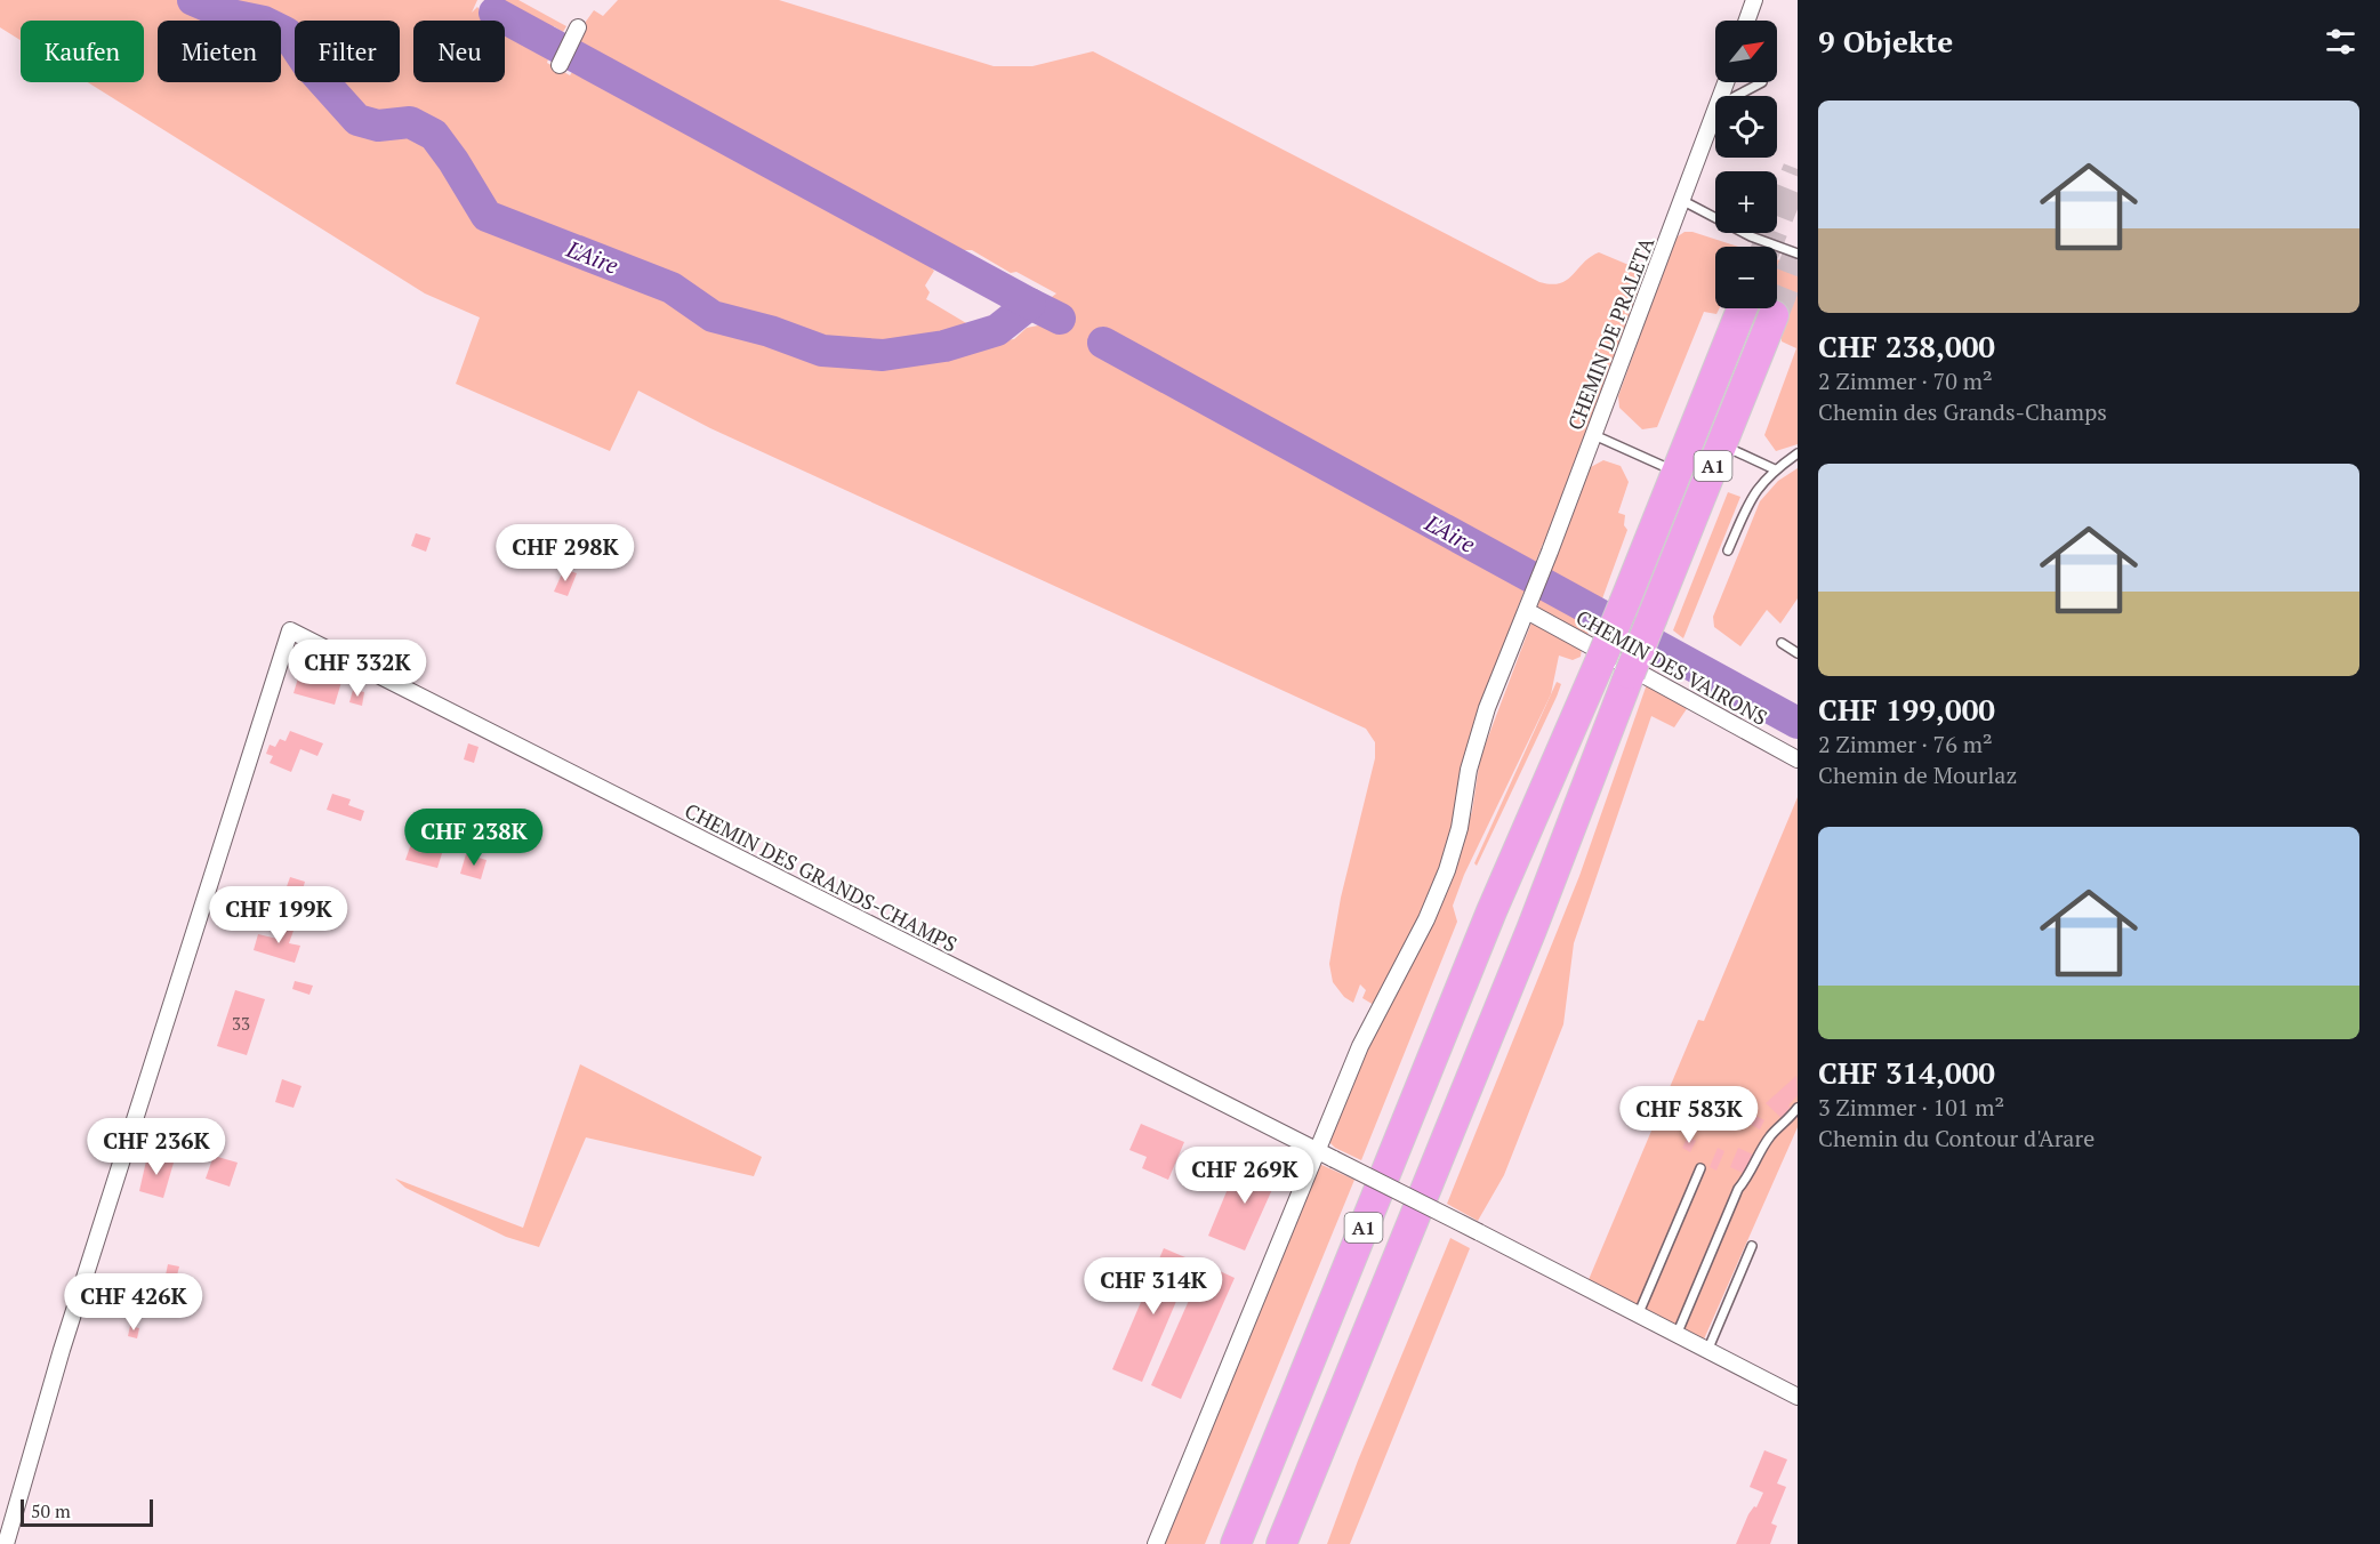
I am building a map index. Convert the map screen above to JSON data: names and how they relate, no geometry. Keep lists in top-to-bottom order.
{
  "streets": {
    "highway": ["A1"],
    "street": ["CHEMIN DE PRALETA", "CHEMIN DES VAIRONS", "CHEMIN DES GRANDS-CHAMPS"]
  },
  "crossings": [
    ["CHEMIN DE PRALETA", "CHEMIN DES VAIRONS"],
    ["CHEMIN DE PRALETA", "CHEMIN DES GRANDS-CHAMPS"]
  ],
  "water": ["L'Aire"],
  "house_numbers": ["33"],
  "scale_bar": "50 m",
  "north": "top right",
  "page": {
    "heading": "9 Objekte",
    "map_buttons": ["+", "−"],
    "chip": [
      "Kaufen",
      "Mieten",
      "Filter",
      "Neu"
    ],
    "list": [
      {
        "name": "CHF 238,000",
        "note": "2 Zimmer · 70 m² · Chemin des Grands-Champs"
      },
      {
        "name": "CHF 199,000",
        "note": "2 Zimmer · 76 m² · Chemin de Mourlaz"
      },
      {
        "name": "CHF 314,000",
        "note": "3 Zimmer · 101 m² · Chemin du Contour d'Arare"
      }
    ],
    "price": [
      "CHF 298K",
      "CHF 332K",
      "CHF 238K",
      "CHF 199K",
      "CHF 583K",
      "CHF 236K",
      "CHF 269K",
      "CHF 314K",
      "CHF 426K"
    ],
    "scale": "50 m"
  }
}
